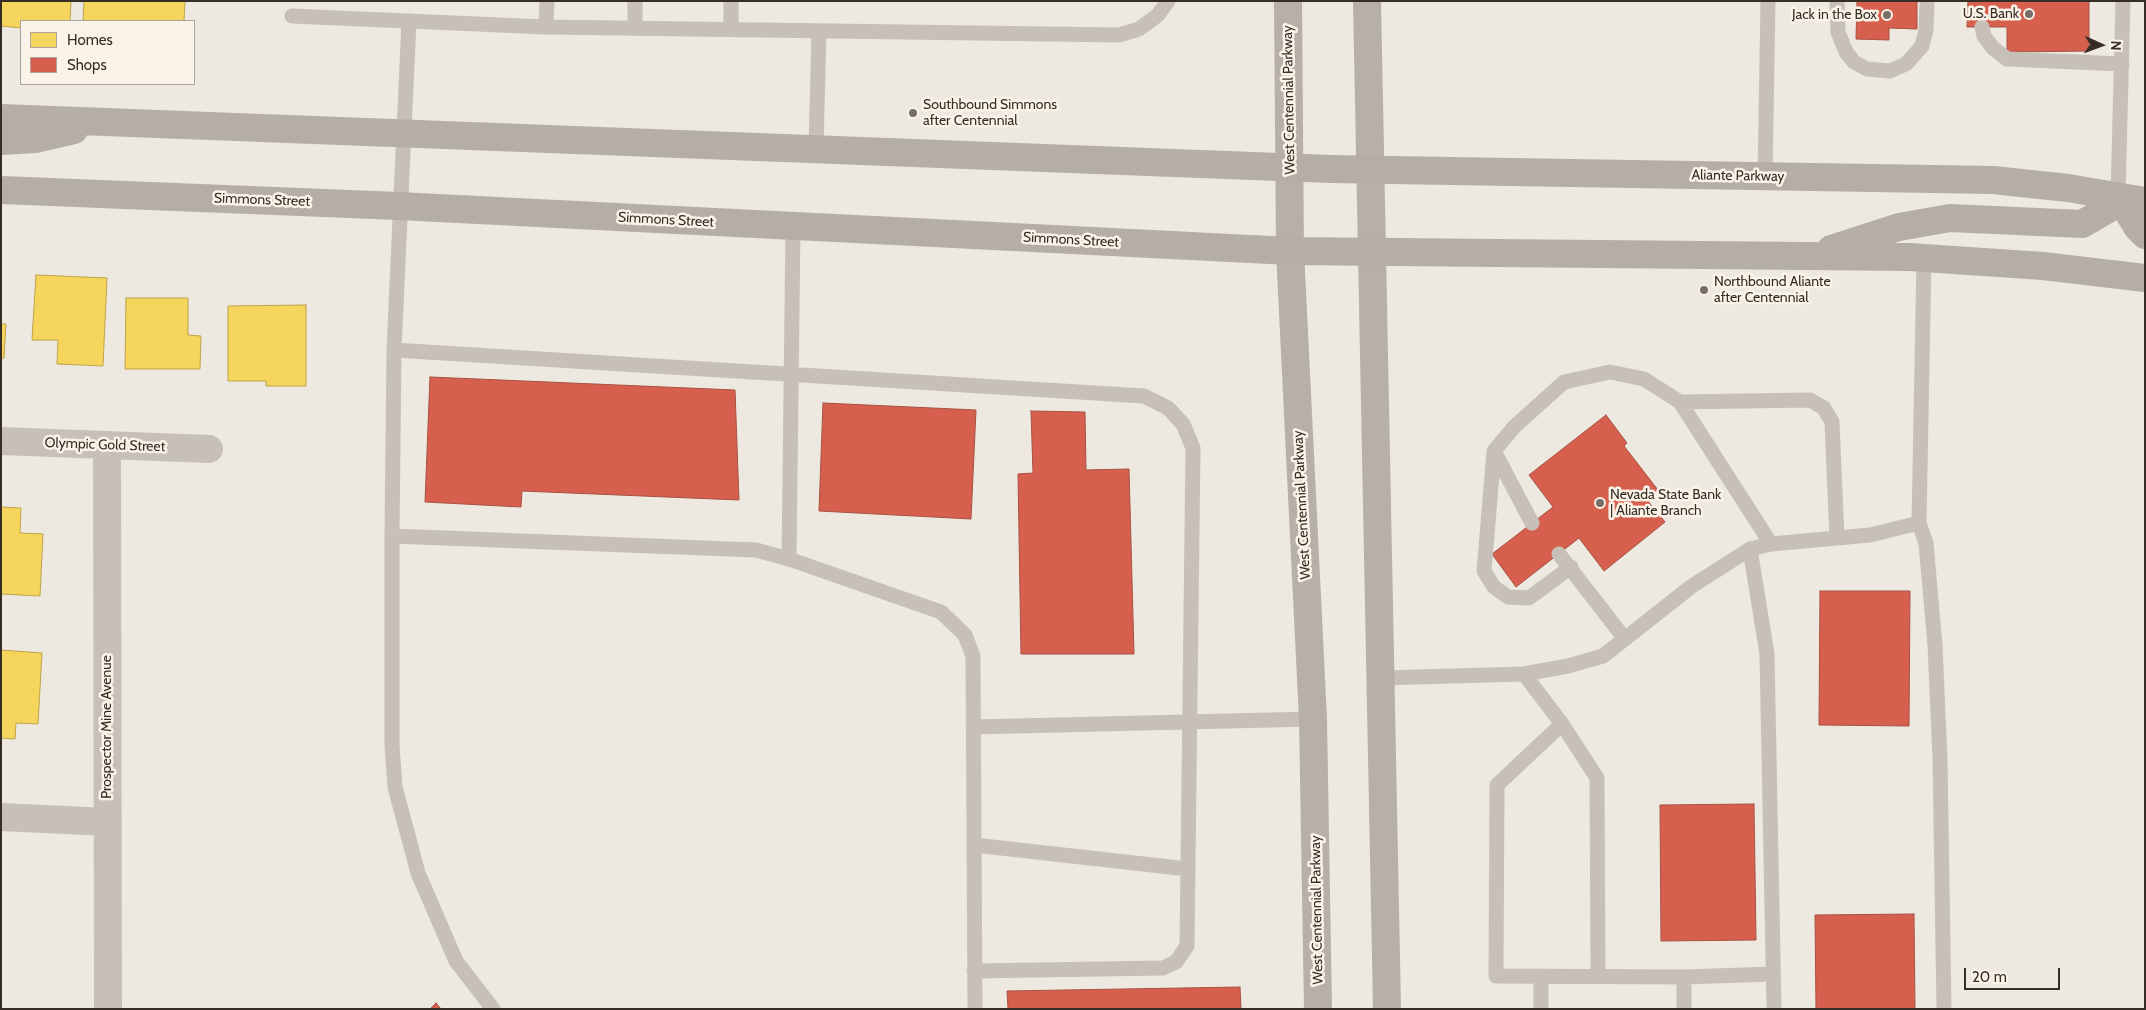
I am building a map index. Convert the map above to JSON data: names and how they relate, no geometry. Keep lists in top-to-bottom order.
{
  "streets": {
    "main road": ["West Centennial Parkway", "Aliante Parkway", "Simmons Street"],
    "street": ["Olympic Gold Street", "Prospector Mine Avenue"]
  },
  "crossings": [
    ["West Centennial Parkway", "Aliante Parkway"],
    ["West Centennial Parkway", "Simmons Street"],
    ["Olympic Gold Street", "Prospector Mine Avenue"]
  ],
  "places": [
    "U.S. Bank",
    "Jack in the Box",
    "Southbound Simmons after Centennial",
    "Northbound Aliante after Centennial",
    "Nevada State Bank | Aliante Branch"
  ],
  "legend": ["Homes", "Shops"],
  "scale_bar": "20 m",
  "north": "right"
}
